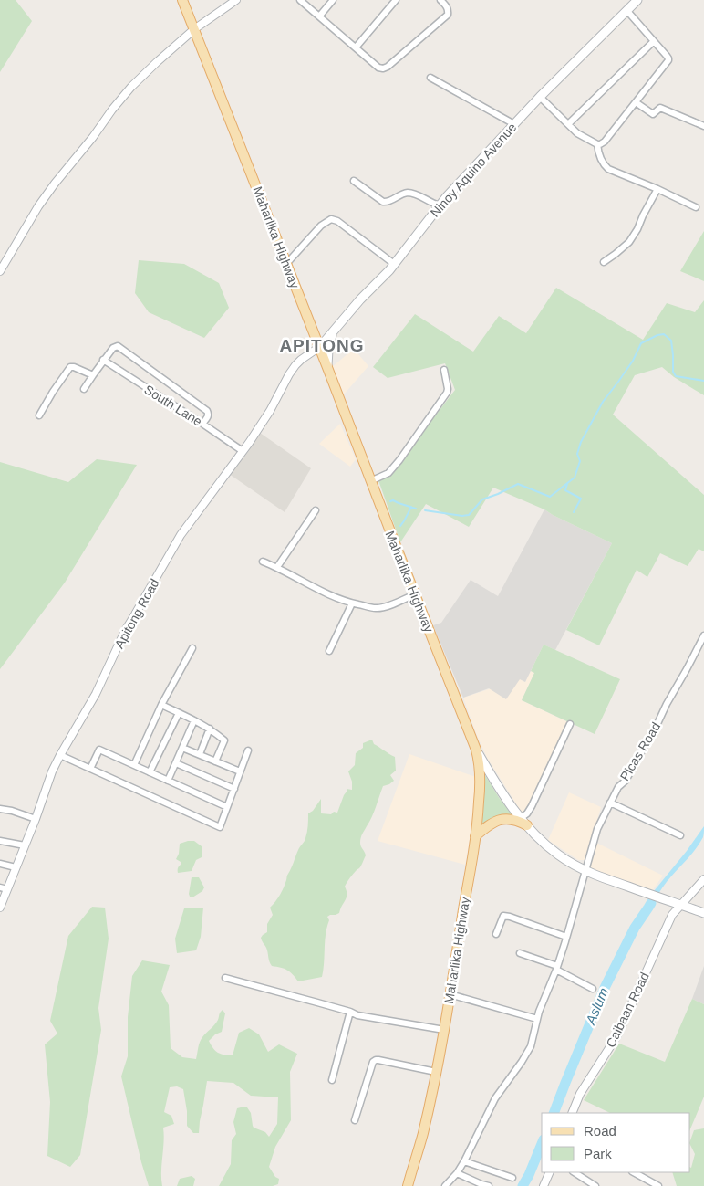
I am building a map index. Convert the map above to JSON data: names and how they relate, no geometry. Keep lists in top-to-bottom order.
{
  "streets": {
    "main road": ["Ninoy Aquino Avenue", "Maharlika Highway"],
    "street": [
      "South Lane",
      "Apitong Road",
      "Picas Road",
      "Caibaan Road"
    ]
  },
  "crossings": [
    ["Ninoy Aquino Avenue", "Maharlika Highway"],
    ["Ninoy Aquino Avenue", "Apitong Road"],
    ["Maharlika Highway", "Apitong Road"],
    ["South Lane", "Apitong Road"]
  ],
  "districts": ["APITONG"],
  "water": ["Aslum"],
  "legend": ["Road", "Park"]
}
